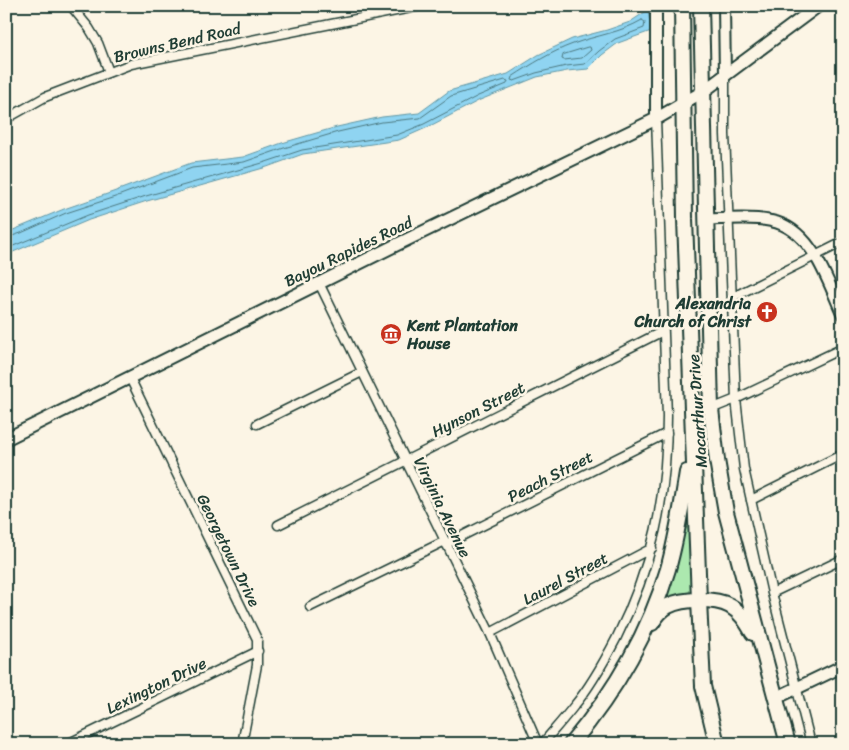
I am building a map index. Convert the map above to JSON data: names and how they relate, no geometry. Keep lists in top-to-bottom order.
{
  "streets": {
    "highway": ["Macarthur Drive"],
    "main road": ["Bayou Rapides Road"],
    "street": [
      "Browns Bend Road",
      "Hynson Street",
      "Peach Street",
      "Virginia Avenue",
      "Georgetown Drive",
      "Laurel Street",
      "Lexington Drive"
    ]
  },
  "crossings": [
    ["Bayou Rapides Road", "Macarthur Drive"],
    ["Bayou Rapides Road", "Virginia Avenue"],
    ["Bayou Rapides Road", "Georgetown Drive"],
    ["Hynson Street", "Macarthur Drive"],
    ["Hynson Street", "Virginia Avenue"],
    ["Macarthur Drive", "Peach Street"],
    ["Macarthur Drive", "Laurel Street"],
    ["Peach Street", "Virginia Avenue"],
    ["Virginia Avenue", "Laurel Street"],
    ["Georgetown Drive", "Lexington Drive"]
  ],
  "places": {
    "church": ["Alexandria Church of Christ"],
    "museum": ["Kent Plantation House"]
  }
}
